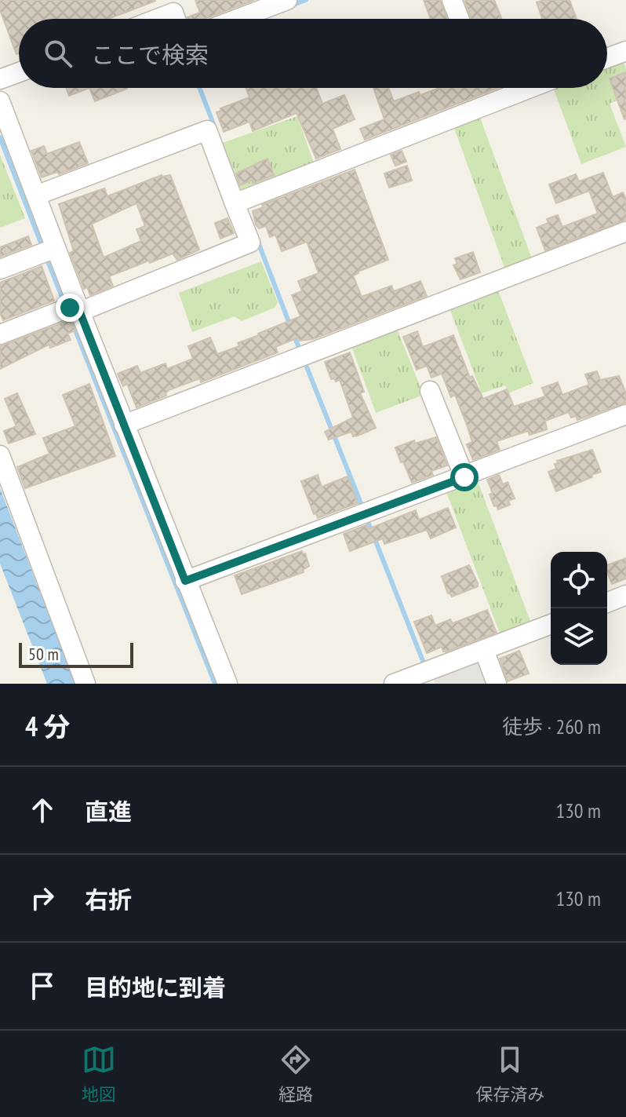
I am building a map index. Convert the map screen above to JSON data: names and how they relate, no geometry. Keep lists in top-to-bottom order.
{
  "scale_bar": "50 m",
  "page": {
    "search": "ここで検索",
    "scale": "50 m",
    "heading": ["4 分", "徒歩 · 260 m"],
    "list": [
      ["直進", "130 m"],
      ["右折", "130 m"],
      "目的地に到着"
    ],
    "nav": ["地図", "経路", "保存済み"]
  }
}
